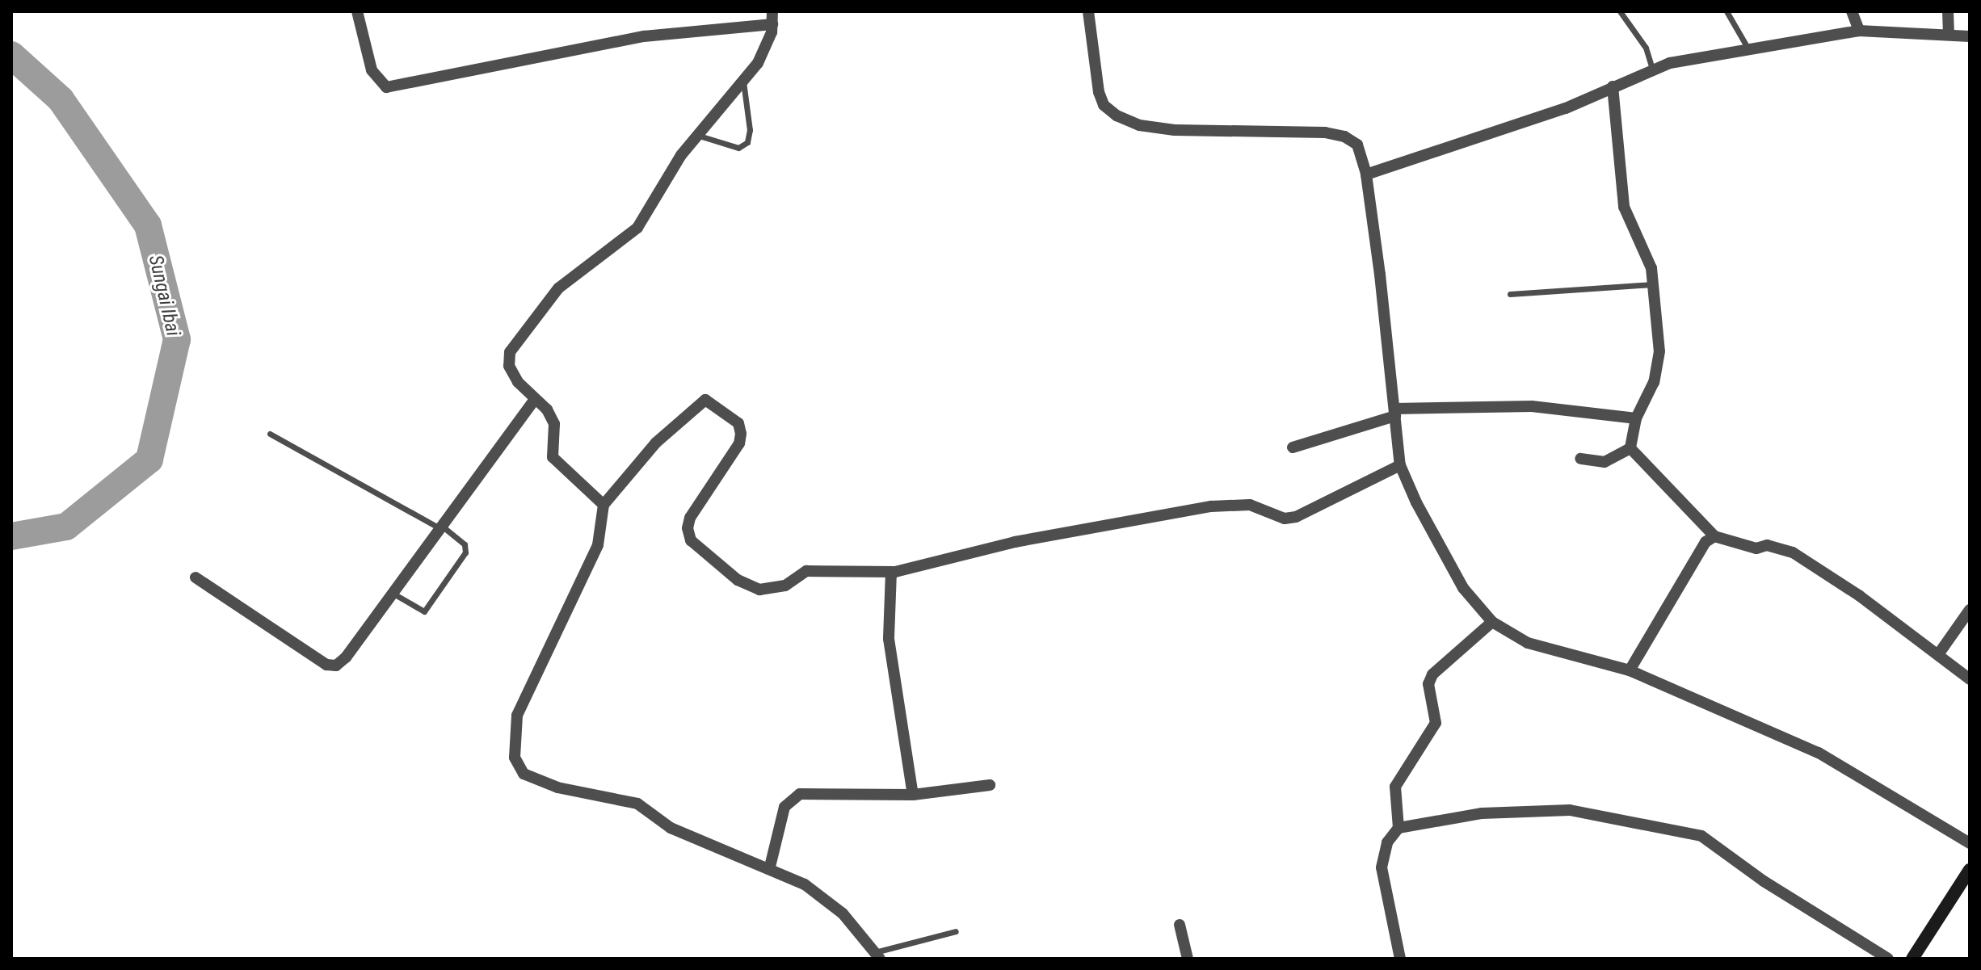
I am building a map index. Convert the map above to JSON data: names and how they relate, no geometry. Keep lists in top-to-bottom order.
{
  "water": ["Sungai Ibai"]
}
